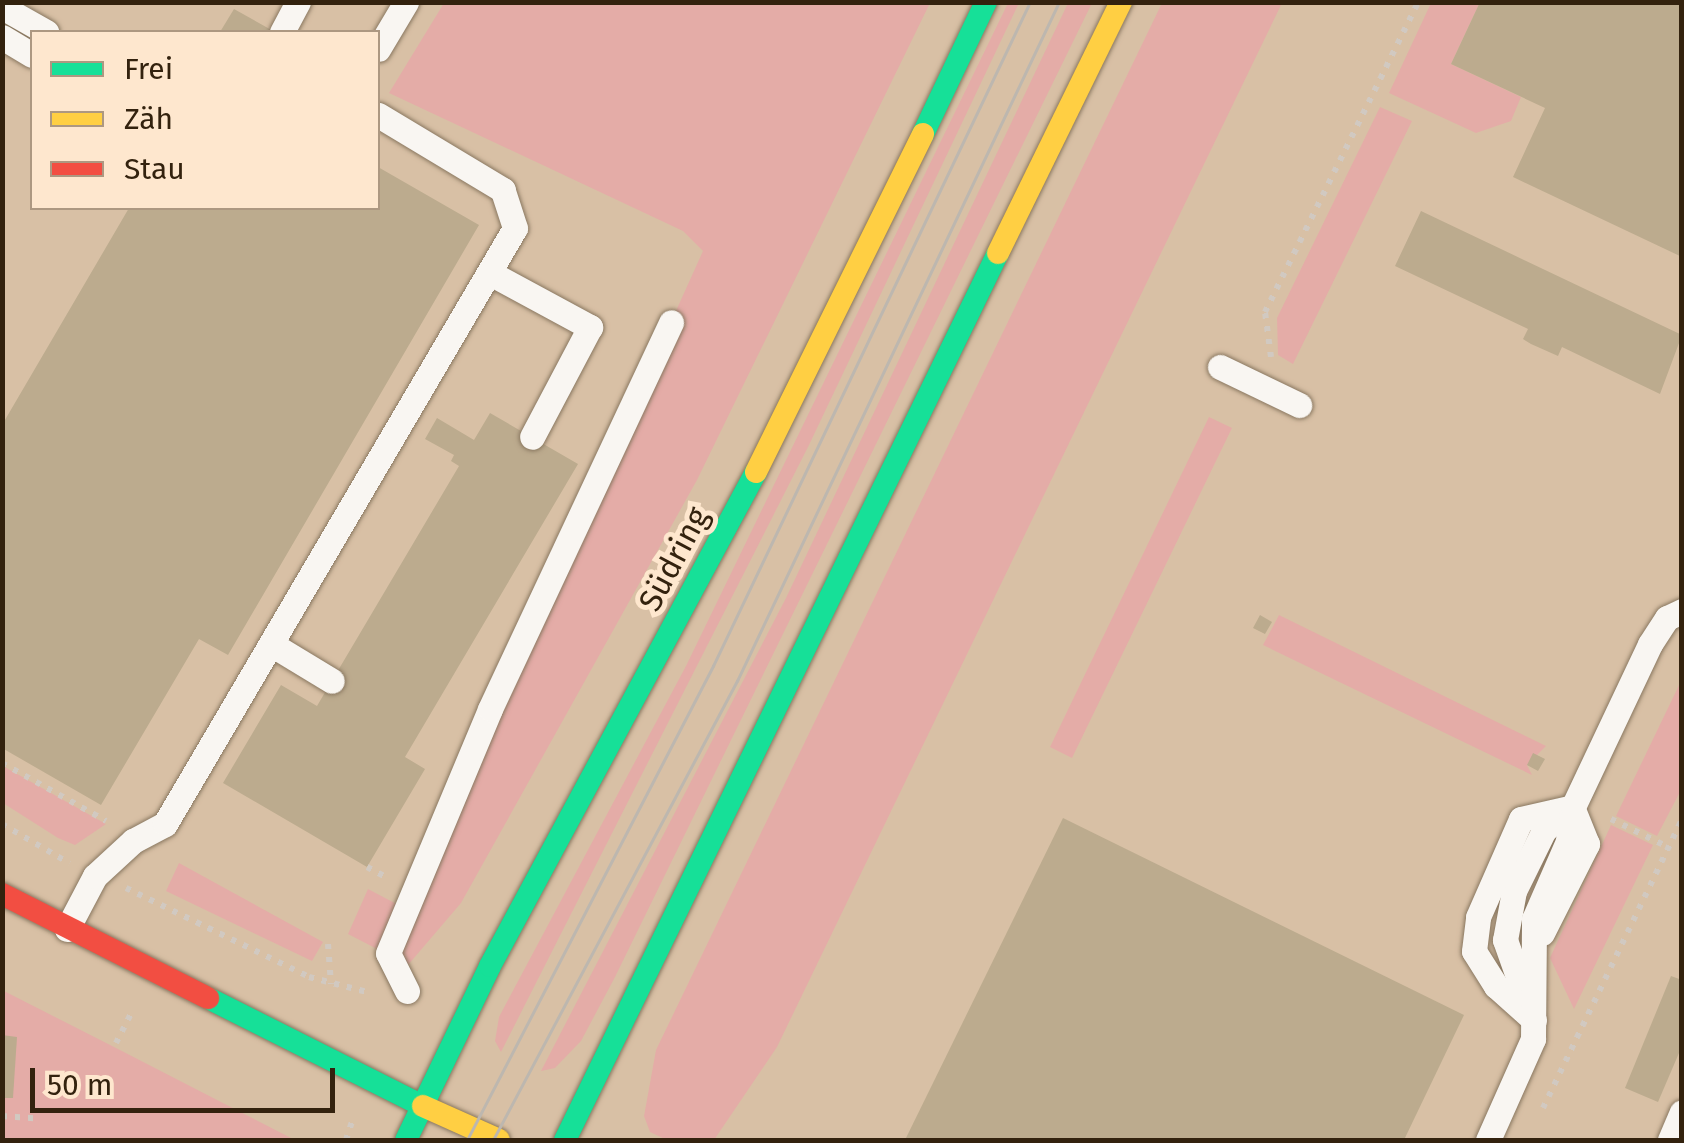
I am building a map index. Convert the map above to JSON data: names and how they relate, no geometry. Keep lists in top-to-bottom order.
{
  "streets": {
    "main road": ["Südring"]
  },
  "legend": ["Frei", "Zäh", "Stau"],
  "scale_bar": "50 m"
}
